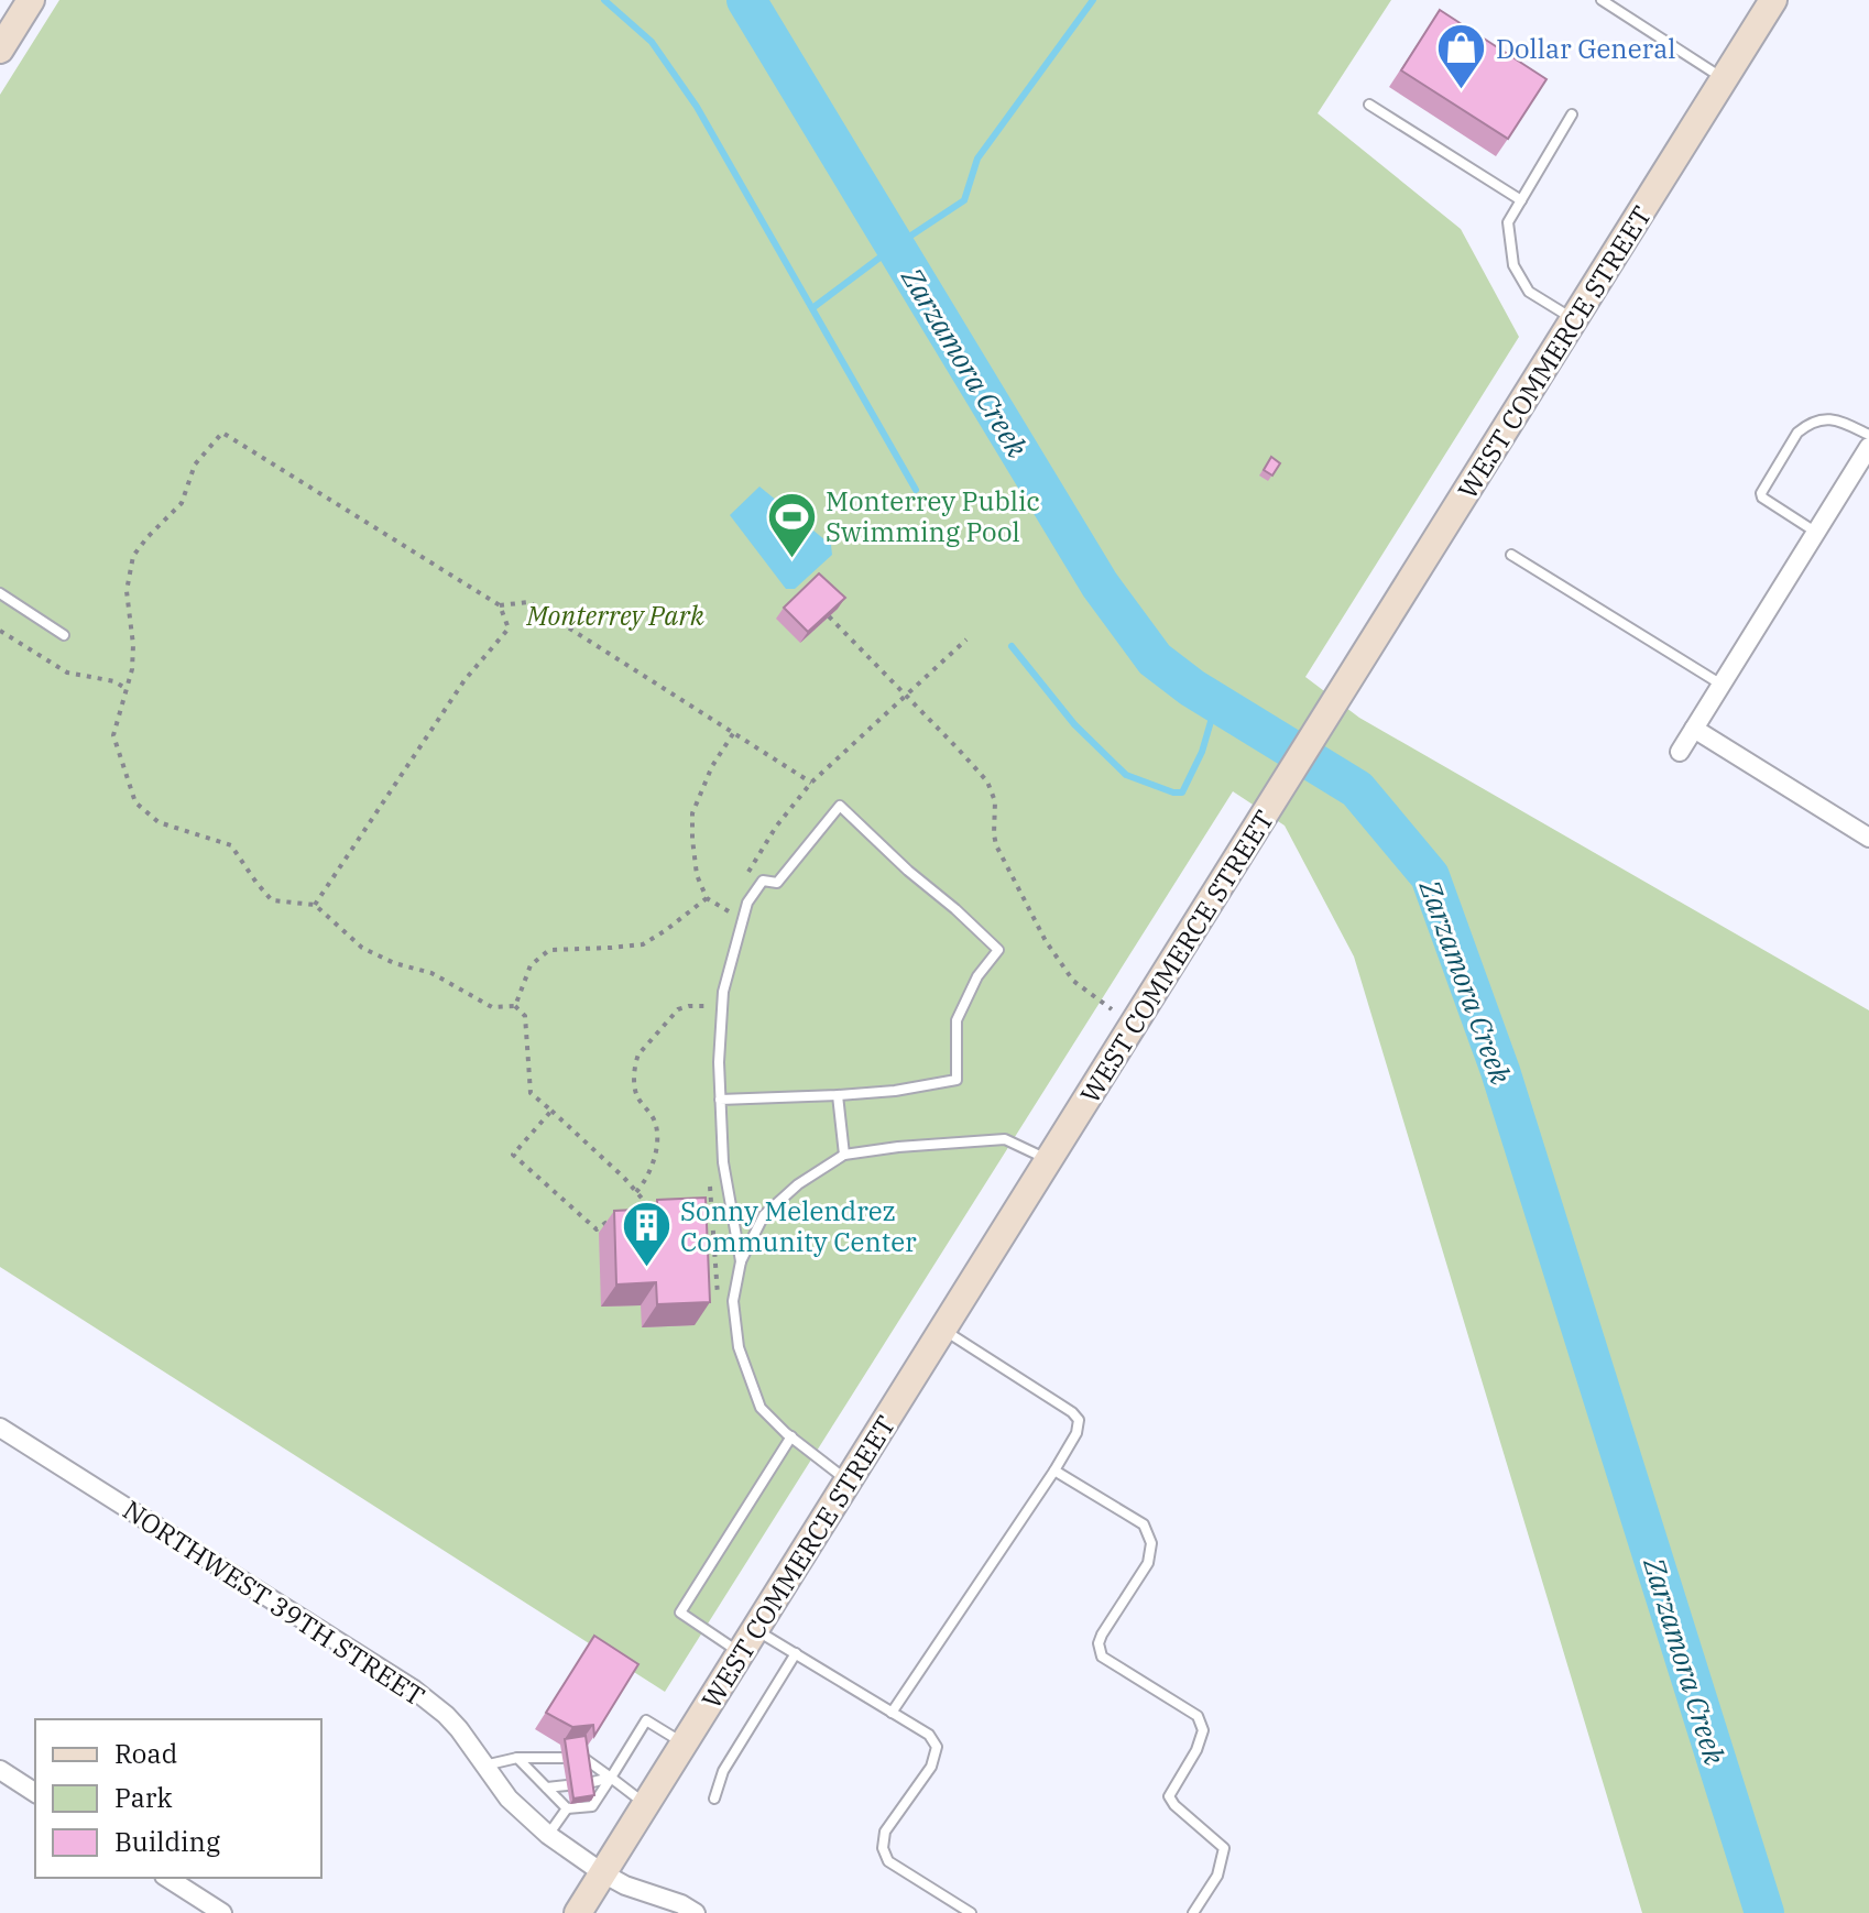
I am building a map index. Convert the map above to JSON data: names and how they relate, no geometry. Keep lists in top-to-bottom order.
{
  "streets": {
    "main road": ["WEST COMMERCE STREET"],
    "street": ["NORTHWEST 39TH STREET"]
  },
  "crossings": [
    ["WEST COMMERCE STREET", "NORTHWEST 39TH STREET"]
  ],
  "water": ["Zarzamora Creek"],
  "parks": ["Monterrey Park"],
  "places": {
    "shop": ["Dollar General"],
    "sports": ["Monterrey Public Swimming Pool"],
    "building": ["Sonny Melendrez Community Center"]
  },
  "legend": ["Road", "Park", "Building"]
}
